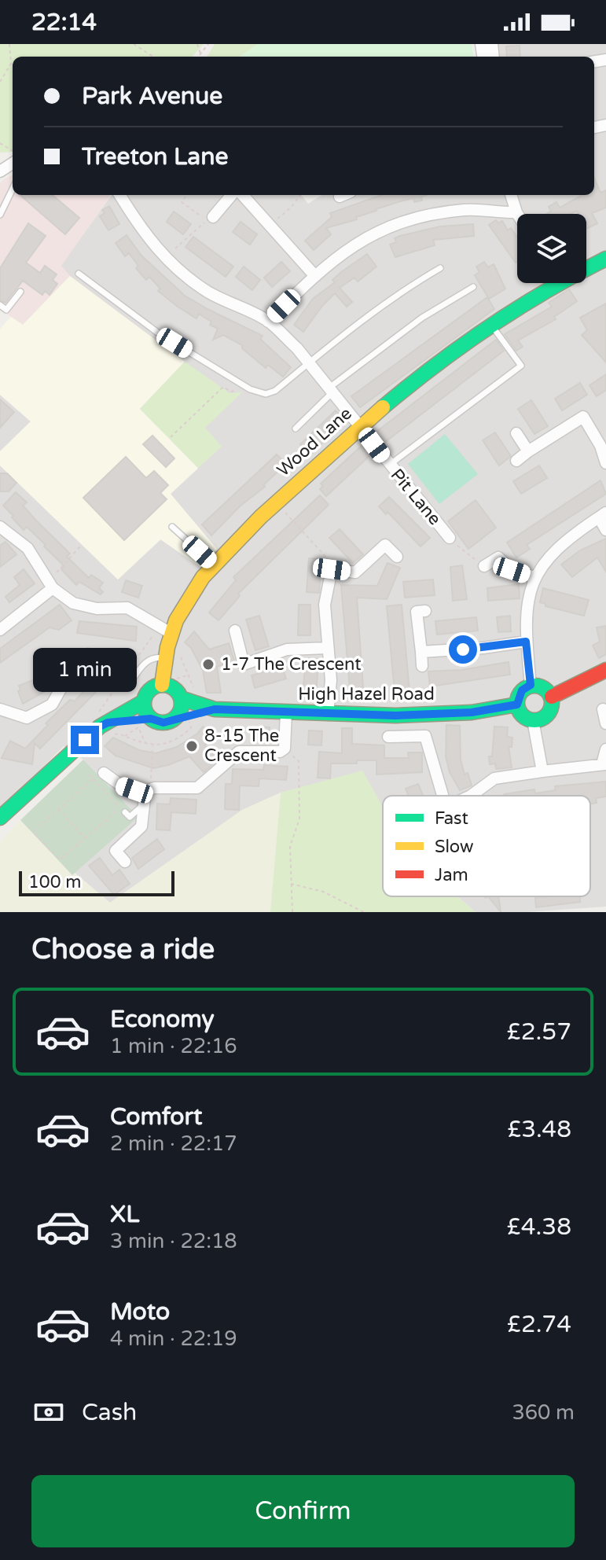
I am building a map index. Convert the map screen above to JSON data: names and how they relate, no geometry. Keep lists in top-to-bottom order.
{
  "streets": {
    "main road": ["Wood Lane", "High Hazel Road"],
    "street": ["Pit Lane"]
  },
  "crossings": [
    ["Wood Lane", "Pit Lane"],
    ["Wood Lane", "High Hazel Road"]
  ],
  "places": ["1-7 The Crescent", "8-15 The Crescent"],
  "legend": ["Fast", "Slow", "Jam"],
  "scale_bar": "100 m",
  "page": {
    "status": "22:14",
    "banner": ["Park Avenue", "Treeton Lane"],
    "bubble": "1 min",
    "scale": "100 m",
    "heading": "Choose a ride",
    "list": [
      {
        "name": "Economy",
        "note": "1 min · 22:16",
        "value": "£2.57"
      },
      {
        "name": "Comfort",
        "note": "2 min · 22:17",
        "value": "£3.48"
      },
      {
        "name": "XL",
        "note": "3 min · 22:18",
        "value": "£4.38"
      },
      {
        "name": "Moto",
        "note": "4 min · 22:19",
        "value": "£2.74"
      }
    ],
    "pay": ["Cash", "360 m"],
    "buttons": "Confirm"
  }
}
